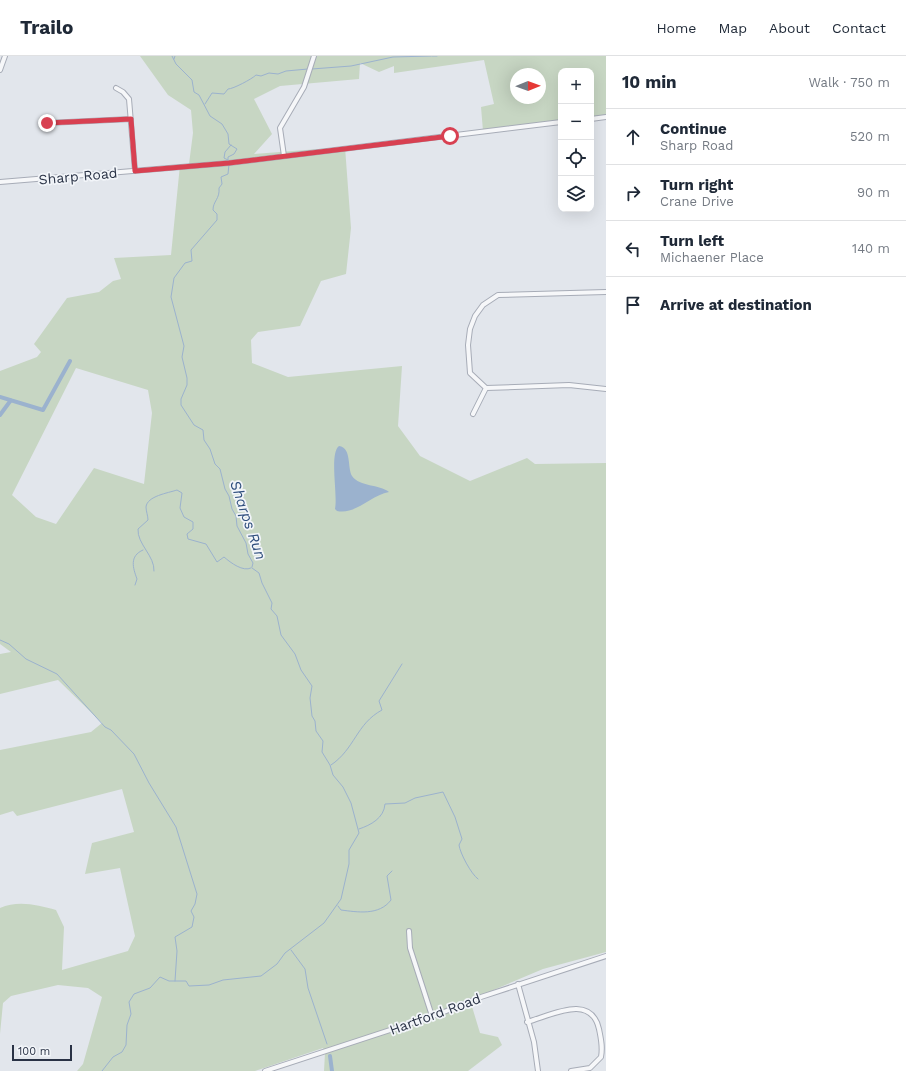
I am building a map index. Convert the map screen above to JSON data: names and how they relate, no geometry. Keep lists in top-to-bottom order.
{
  "streets": {
    "street": ["Sharp Road", "Hartford Road"]
  },
  "water": ["Sharps Run"],
  "scale_bar": "100 m",
  "north": "right",
  "page": {
    "header": "Trailo",
    "nav": [
      "Home",
      "Map",
      "About",
      "Contact"
    ],
    "heading": ["10 min", "Walk · 750 m"],
    "map_buttons": ["+", "−"],
    "list": [
      ["Continue", "Sharp Road", "520 m"],
      ["Turn right", "Crane Drive", "90 m"],
      ["Turn left", "Michaener Place", "140 m"],
      "Arrive at destination"
    ],
    "scale": "100 m"
  }
}
